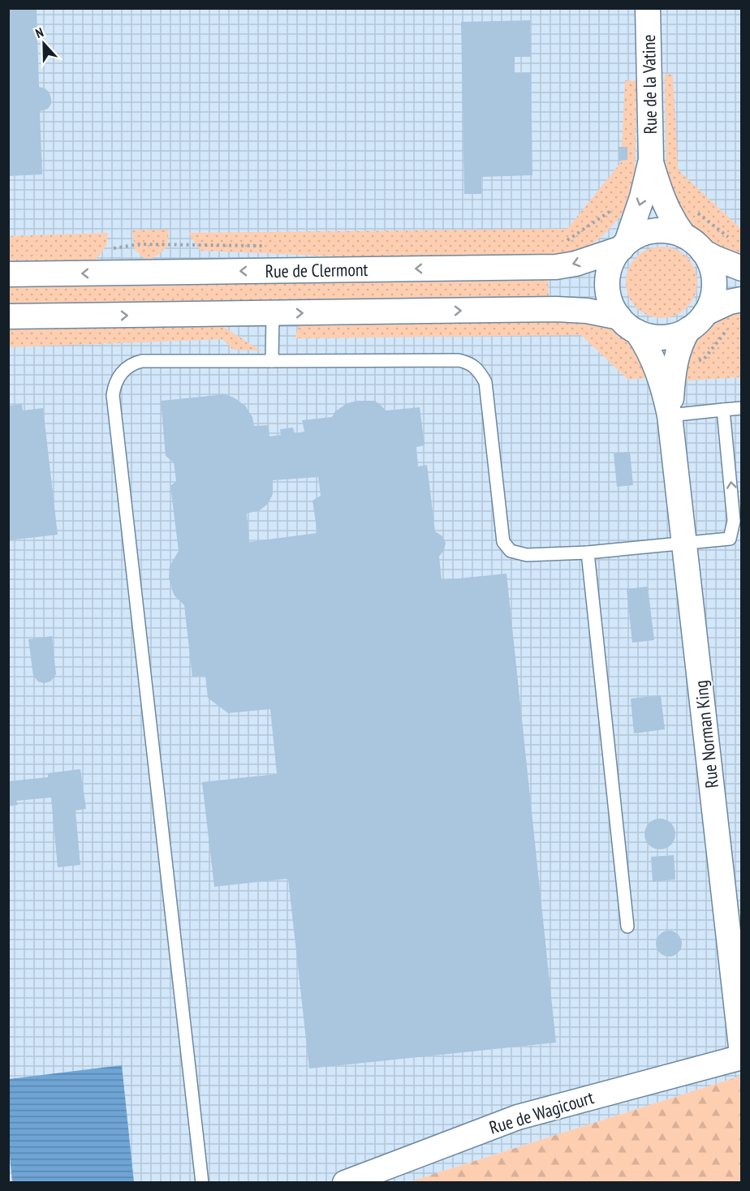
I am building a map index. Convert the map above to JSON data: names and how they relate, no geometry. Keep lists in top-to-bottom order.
{
  "streets": {
    "street": [
      "Rue de la Vatine",
      "Rue de Clermont",
      "Rue Norman King",
      "Rue de Wagicourt"
    ]
  },
  "crossings": [
    ["Rue de la Vatine", "Rue de Clermont"],
    ["Rue de la Vatine", "Rue Norman King"],
    ["Rue de Clermont", "Rue Norman King"],
    ["Rue Norman King", "Rue de Wagicourt"]
  ],
  "north": "top"
}
